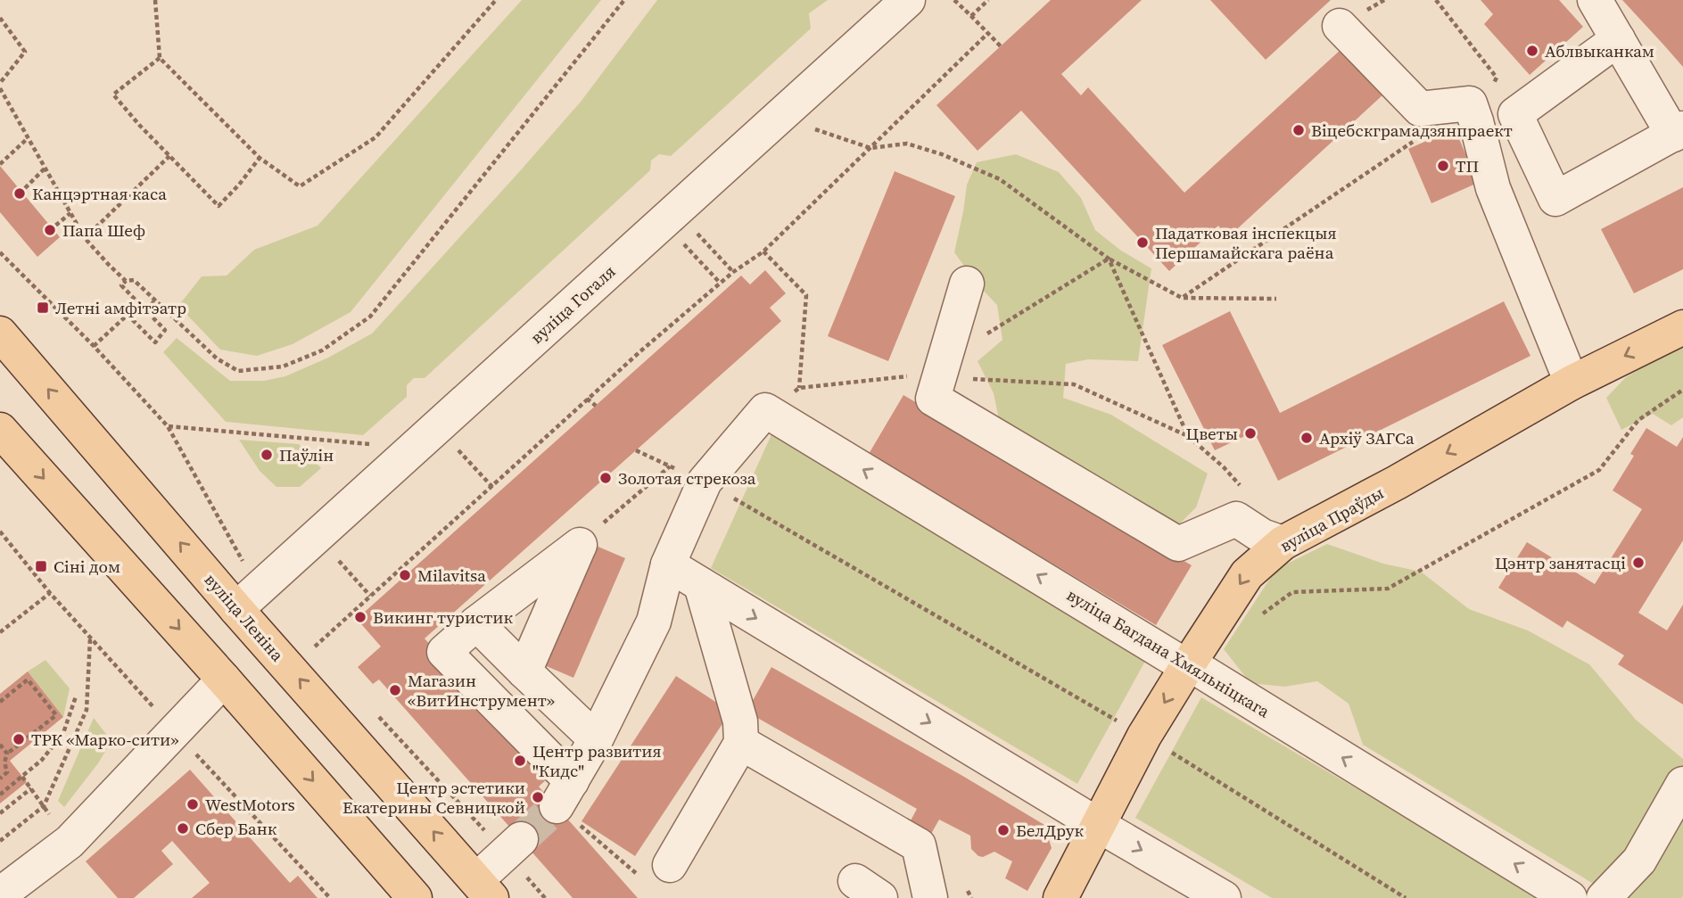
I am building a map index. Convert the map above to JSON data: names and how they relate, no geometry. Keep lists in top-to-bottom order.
{
  "streets": {
    "main road": ["вуліца Праўды", "вуліца Леніна"],
    "street": ["вуліца Гогаля", "вуліца Багдана Хмяльніцкага"]
  },
  "crossings": [
    ["вуліца Гогаля", "вуліца Леніна"],
    ["вуліца Праўды", "вуліца Багдана Хмяльніцкага"]
  ],
  "one_way": ["вуліца Праўды"],
  "places": {
    "other": [
      "Аблвыканкам",
      "Віцебскграмадзянпраект",
      "ТП",
      "Канцэртная каса",
      "Папа Шеф",
      "Падатковая інспекцыя Першамайскага раёна",
      "Цветы",
      "Архіў ЗАГСа",
      "Паўлін",
      "Золотая стрекоза",
      "Цэнтр занятасці",
      "Milavitsa",
      "Викинг туристик",
      "Магазин «ВитИнструмент»",
      "ТРК «Марко-сити»",
      "Центр развития \"Кидс\"",
      "Центр эстетики Екатерины Севницкой",
      "WestMotors",
      "Сбер Банк",
      "БелДрук"
    ],
    "transit": ["Летні амфітэатр", "Сіні дом"]
  }
}
